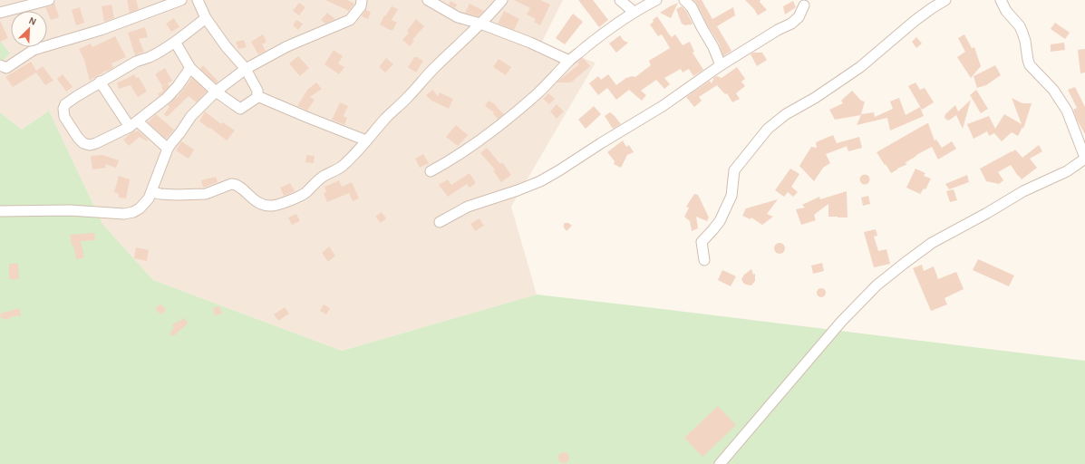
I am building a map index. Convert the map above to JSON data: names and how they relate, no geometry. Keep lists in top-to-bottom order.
{
  "north": "top right"
}
